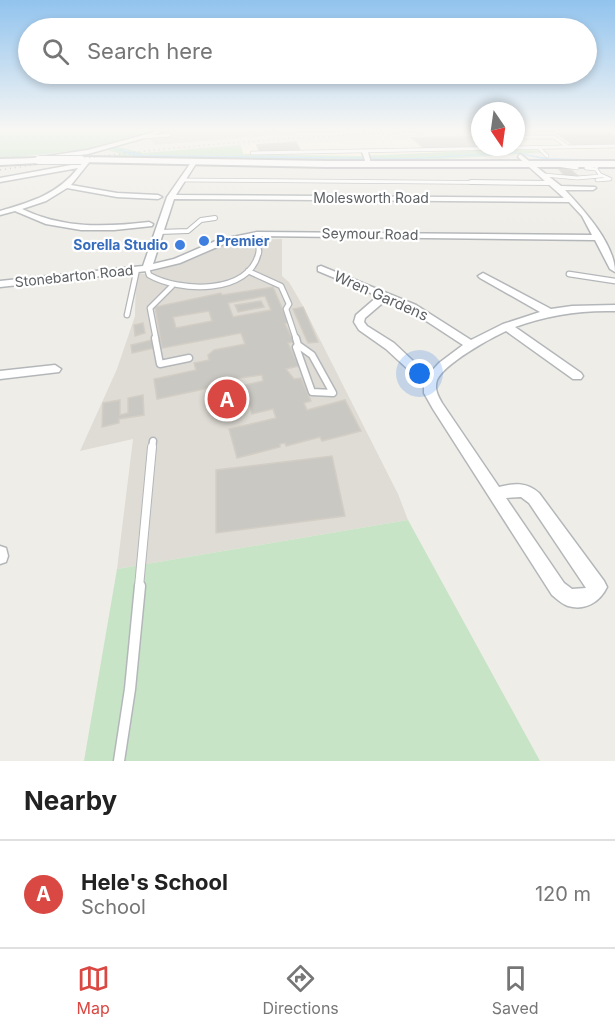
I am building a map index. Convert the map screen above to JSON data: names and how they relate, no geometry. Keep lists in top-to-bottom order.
{
  "streets": {
    "street": [
      "Molesworth Road",
      "Seymour Road",
      "Stonebarton Road",
      "Wren Gardens"
    ]
  },
  "crossings": [
    ["Seymour Road", "Stonebarton Road"]
  ],
  "places": ["Premier", "Sorella Studio"],
  "north": "bottom",
  "page": {
    "search": "Search here",
    "pins": "A",
    "heading": "Nearby",
    "list": [
      {
        "mark": "A",
        "name": "Hele's School",
        "note": "School",
        "value": "120 m"
      }
    ],
    "nav": ["Map", "Directions", "Saved"]
  }
}
